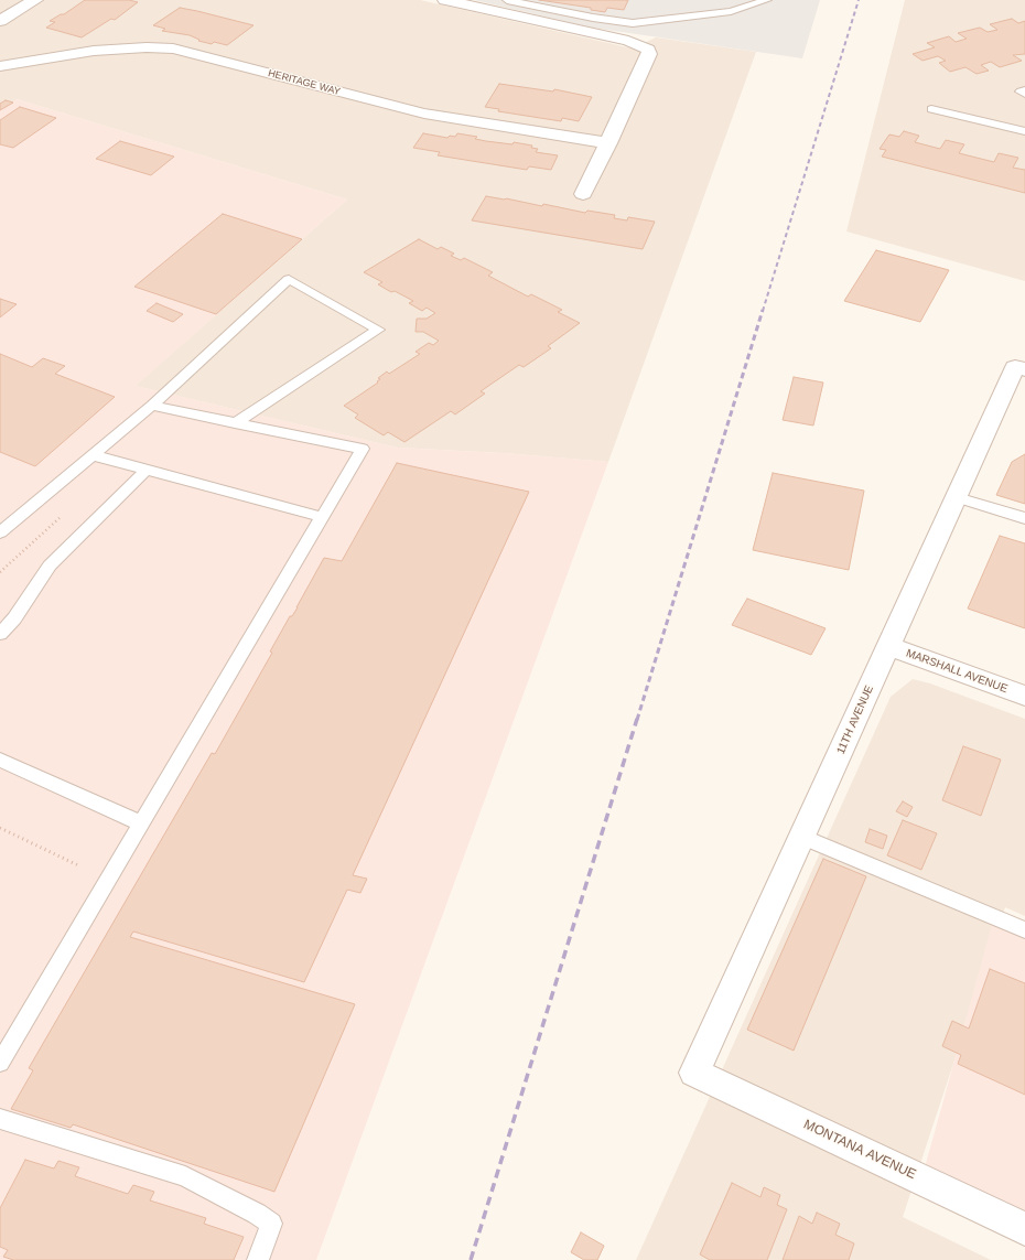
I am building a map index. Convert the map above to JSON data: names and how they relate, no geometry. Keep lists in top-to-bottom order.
{
  "streets": {
    "street": [
      "HERITAGE WAY",
      "MARSHALL AVENUE",
      "11TH AVENUE",
      "MONTANA AVENUE"
    ]
  },
  "crossings": [
    ["MARSHALL AVENUE", "11TH AVENUE"],
    ["11TH AVENUE", "MONTANA AVENUE"]
  ]
}
